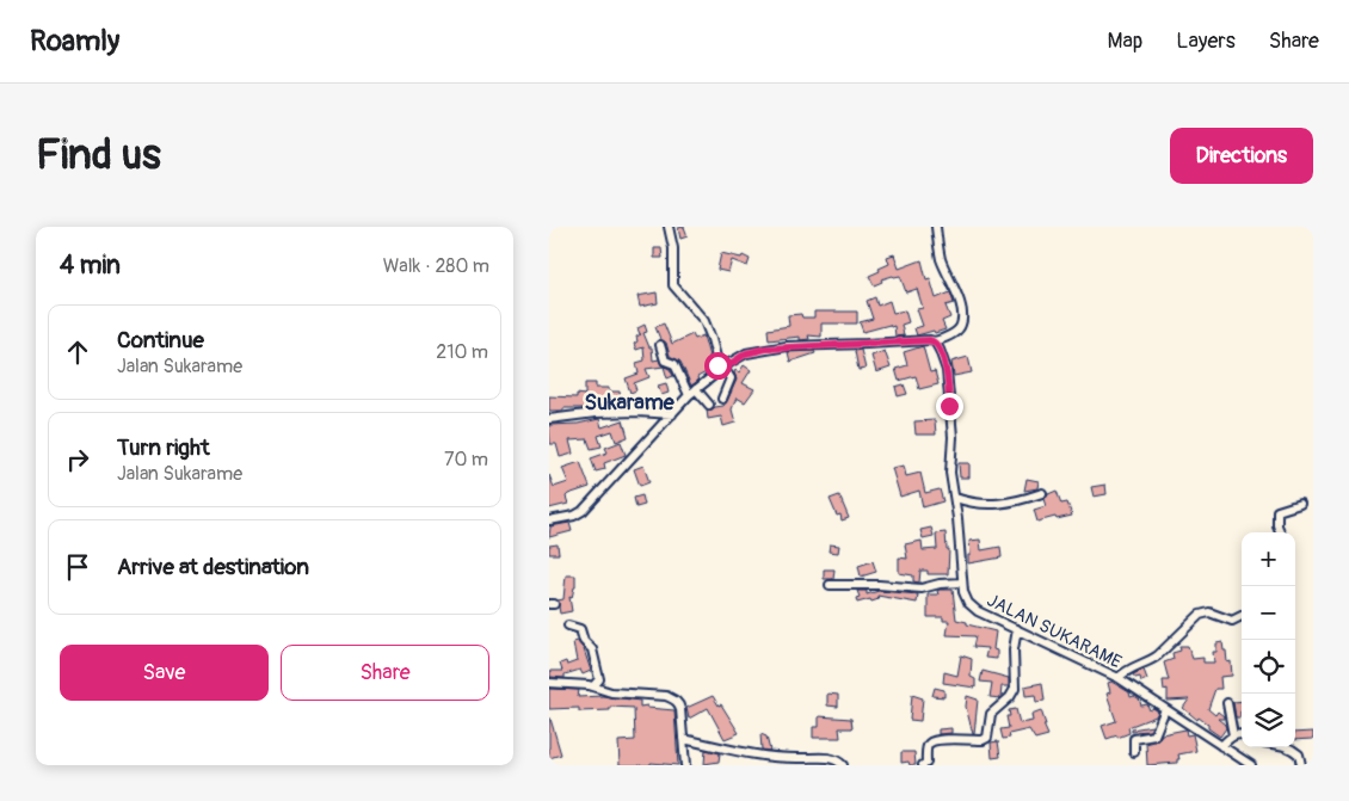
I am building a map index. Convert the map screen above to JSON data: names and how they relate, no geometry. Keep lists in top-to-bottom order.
{
  "streets": {
    "street": ["JALAN SUKARAME"]
  },
  "districts": ["Sukarame"],
  "page": {
    "header": "Roamly",
    "nav": ["Map", "Layers", "Share"],
    "buttons": [
      "Directions",
      ["Save", "Share"]
    ],
    "title": "Find us",
    "heading": ["4 min", "Walk · 280 m"],
    "list": [
      ["Continue", "Jalan Sukarame", "210 m"],
      ["Turn right", "Jalan Sukarame", "70 m"],
      "Arrive at destination"
    ],
    "map_buttons": ["+", "−"]
  }
}
